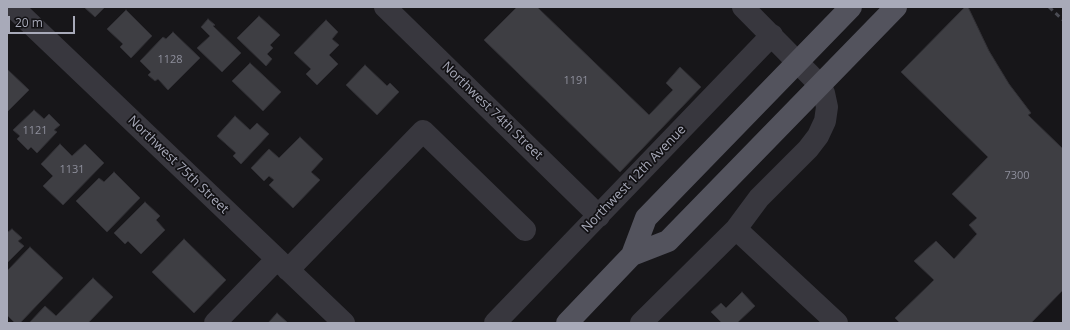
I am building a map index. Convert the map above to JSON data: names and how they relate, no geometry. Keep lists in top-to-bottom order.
{
  "streets": {
    "street": ["Northwest 74th Street", "Northwest 75th Street", "Northwest 12th Avenue"]
  },
  "crossings": [
    ["Northwest 74th Street", "Northwest 12th Avenue"]
  ],
  "house_numbers": [
    "1128",
    "1191",
    "1121",
    "1131",
    "7300"
  ],
  "scale_bar": "20 m"
}
